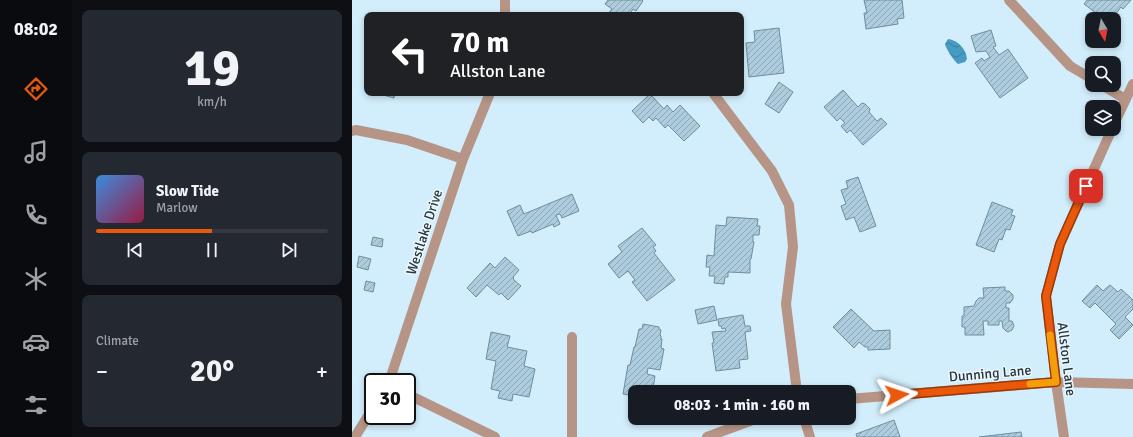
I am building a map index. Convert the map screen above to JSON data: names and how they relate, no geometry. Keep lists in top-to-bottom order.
{
  "streets": {
    "street": ["Westlake Drive", "Allston Lane", "Dunning Lane"]
  },
  "crossings": [
    ["Allston Lane", "Dunning Lane"]
  ],
  "north": "bottom",
  "page": {
    "tabs": "08:02",
    "tile": [
      ["19", "km/h"],
      "Climate"
    ],
    "turn": ["70 m", "Allston Lane"],
    "song": ["Slow Tide", "Marlow"],
    "heat": ["−", "20°", "+"],
    "limit": "30",
    "trip": "08:03 · 1 min · 160 m"
  }
}
